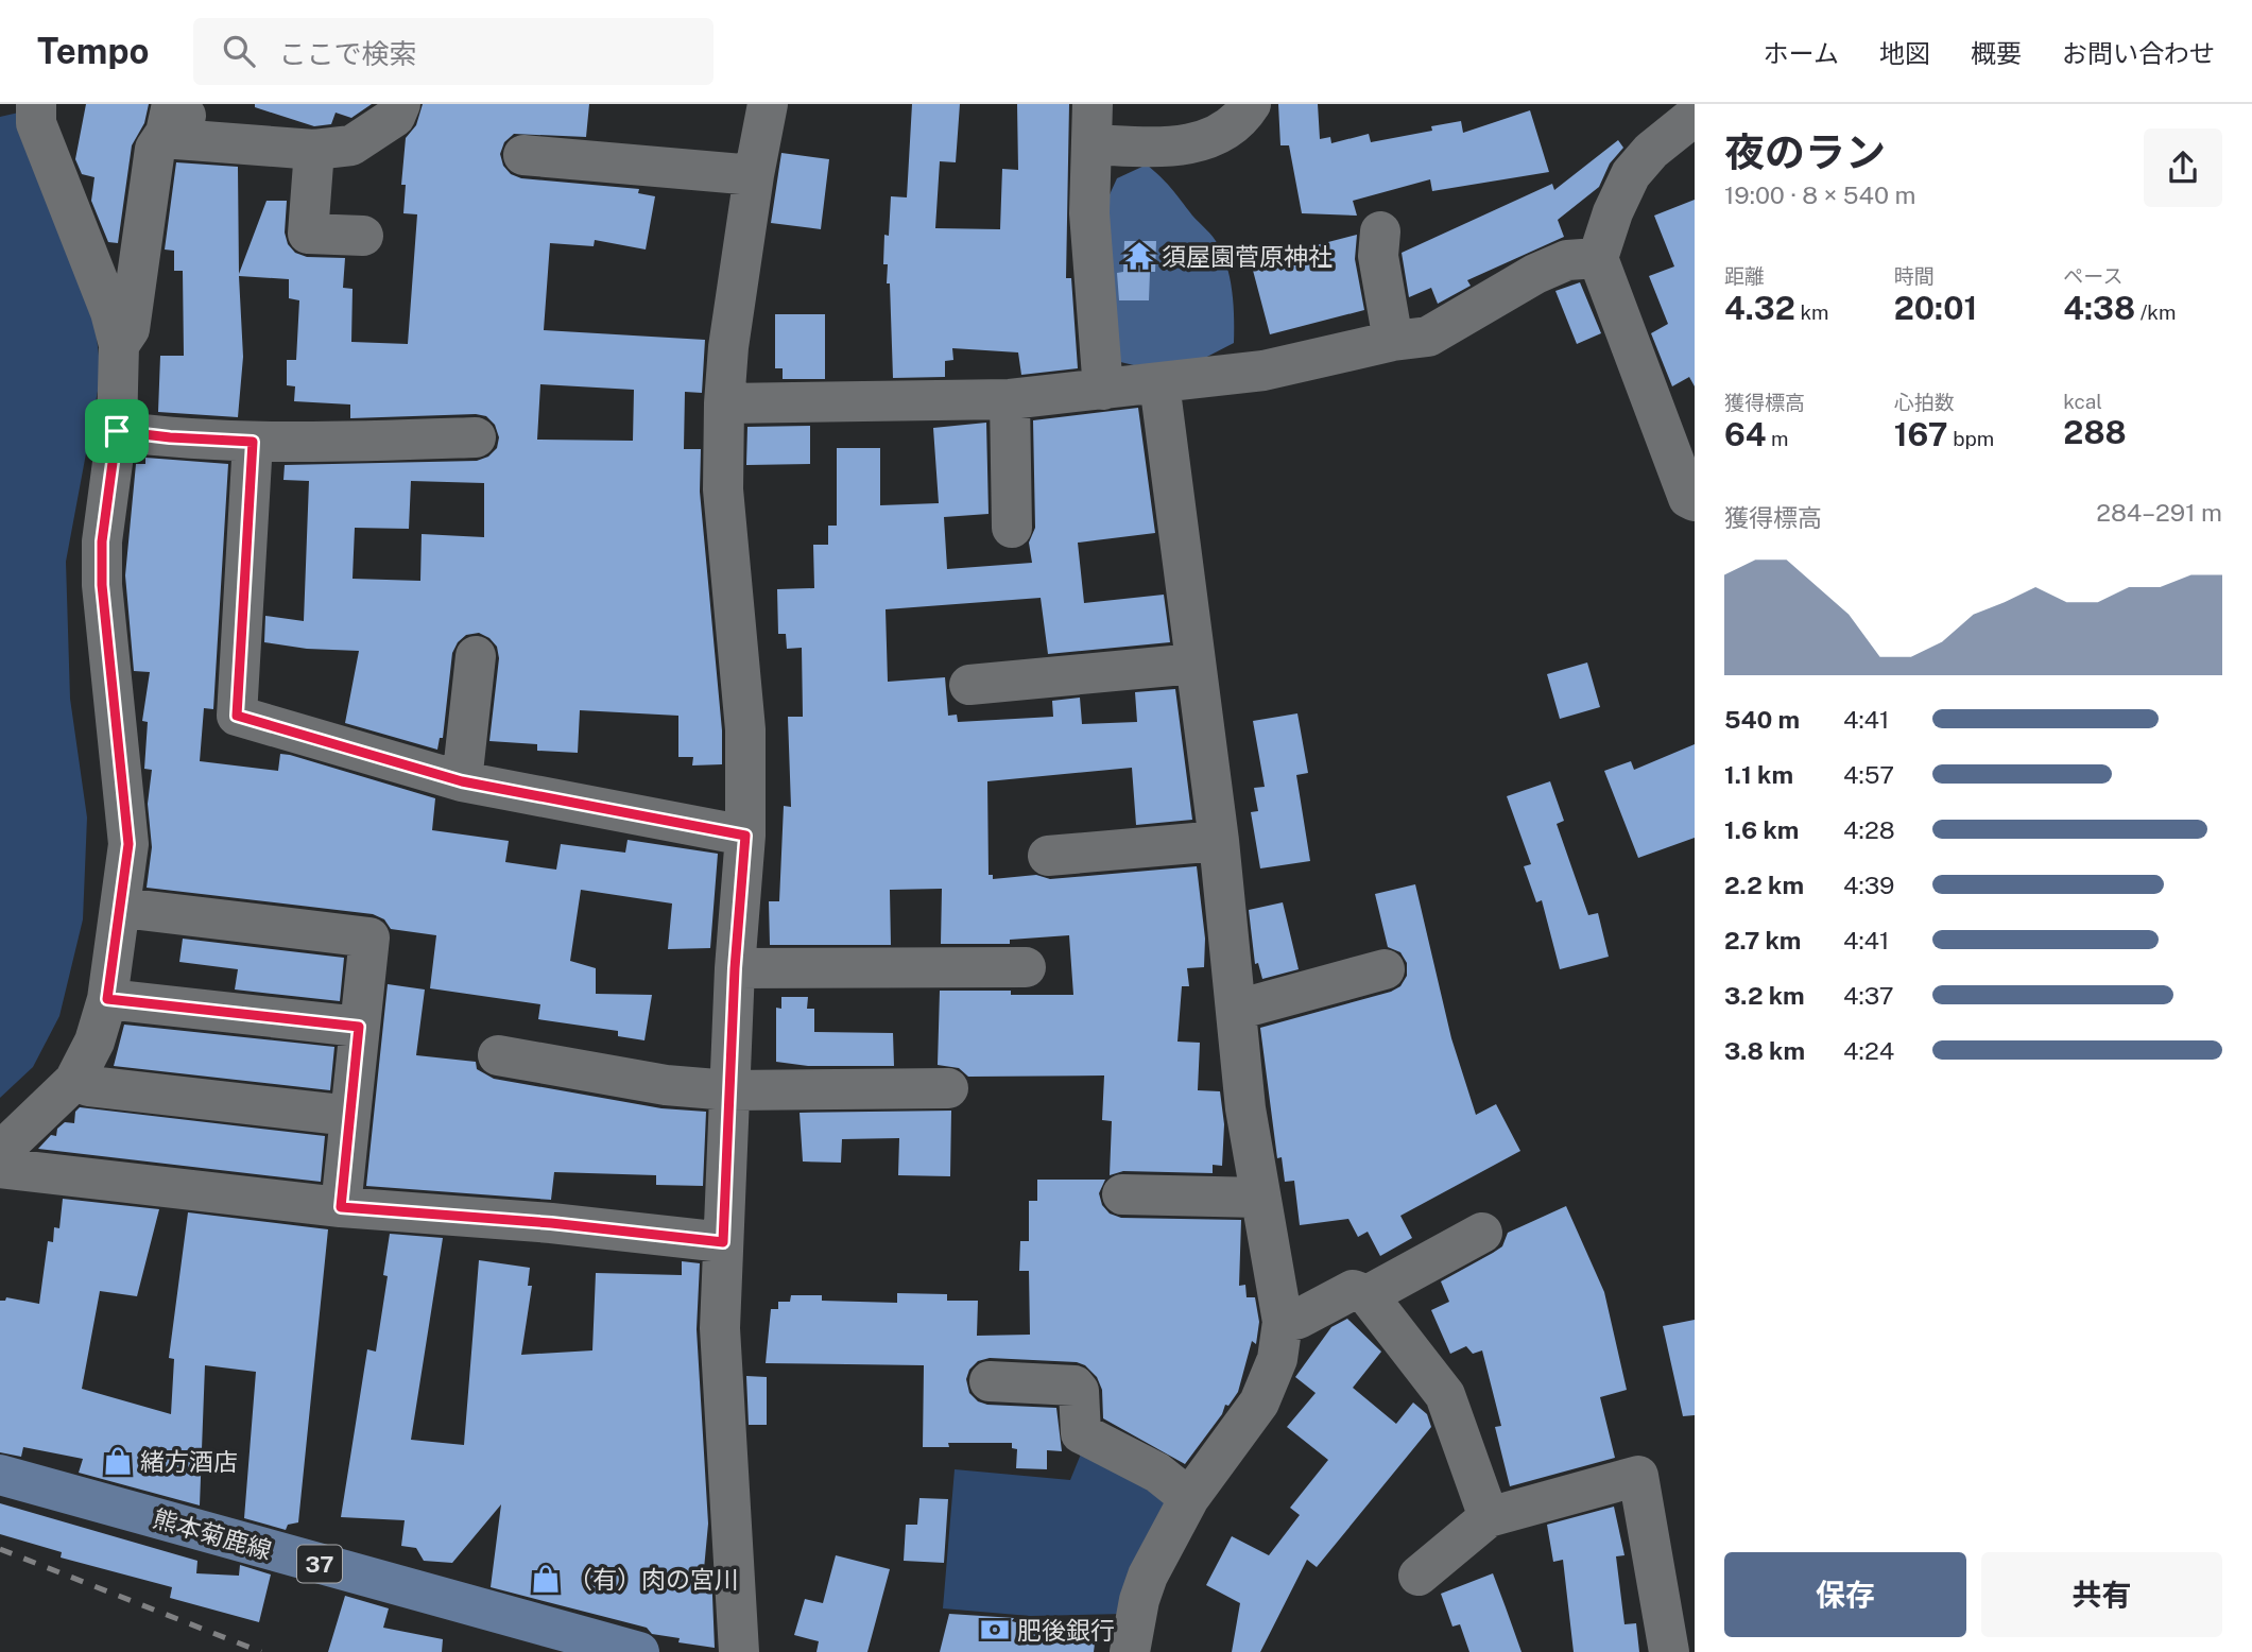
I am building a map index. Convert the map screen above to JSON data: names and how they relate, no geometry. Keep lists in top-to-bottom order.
{
  "streets": {
    "main road": ["熊本菊鹿線", "37"]
  },
  "places": {
    "temple": ["須屋園菅原神社"],
    "shop": ["緒方酒店", "（有）肉の宮川"],
    "bank": ["肥後銀行"]
  },
  "page": {
    "header": "Tempo",
    "search": "ここで検索",
    "nav": [
      "ホーム",
      "地図",
      "概要",
      "お問い合わせ"
    ],
    "heading": ["夜のラン", "19:00 · 8 × 540 m"],
    "stats": [
      ["距離", "4.32 km"],
      ["時間", "20:01"],
      ["ペース", "4:38 /km"],
      ["獲得標高", "64 m"],
      ["心拍数", "167 bpm"],
      ["kcal", "288"]
    ],
    "chart": ["獲得標高", "284–291 m"],
    "list": [
      {
        "name": "540 m",
        "note": "4:41"
      },
      {
        "name": "1.1 km",
        "note": "4:57"
      },
      {
        "name": "1.6 km",
        "note": "4:28"
      },
      {
        "name": "2.2 km",
        "note": "4:39"
      },
      {
        "name": "2.7 km",
        "note": "4:41"
      },
      {
        "name": "3.2 km",
        "note": "4:37"
      },
      {
        "name": "3.8 km",
        "note": "4:24"
      }
    ],
    "buttons": ["保存", "共有"]
  }
}
